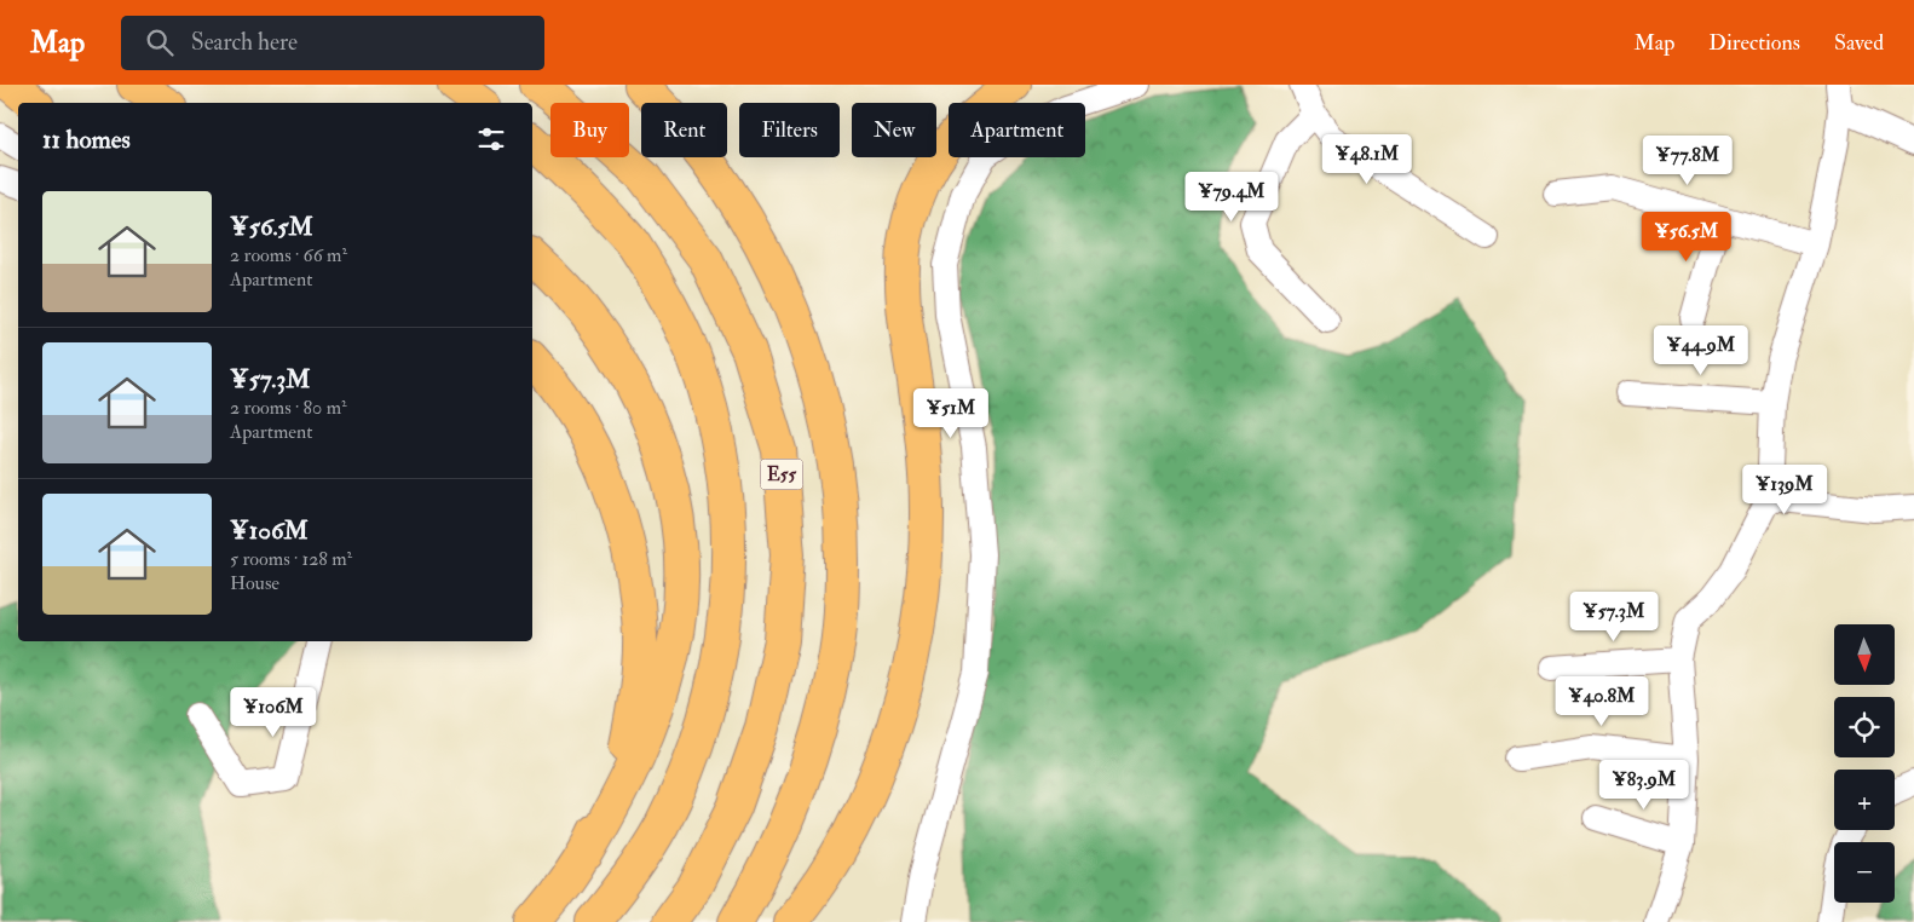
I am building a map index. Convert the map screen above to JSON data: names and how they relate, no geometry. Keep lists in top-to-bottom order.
{
  "streets": {
    "highway": ["E55"]
  },
  "north": "bottom",
  "page": {
    "header": "Map",
    "search": "Search here",
    "nav": ["Map", "Directions", "Saved"],
    "chip": [
      "Buy",
      "Rent",
      "Filters",
      "New",
      "Apartment"
    ],
    "heading": "11 homes",
    "price": [
      "¥48.1M",
      "¥77.8M",
      "¥79.4M",
      "¥56.5M",
      "¥44.9M",
      "¥51M",
      "¥139M",
      "¥57.3M",
      "¥40.8M",
      "¥106M",
      "¥83.9M"
    ],
    "list": [
      {
        "name": "¥56.5M",
        "note": "2 rooms · 66 m² · Apartment"
      },
      {
        "name": "¥57.3M",
        "note": "2 rooms · 80 m² · Apartment"
      },
      {
        "name": "¥106M",
        "note": "5 rooms · 128 m² · House"
      }
    ],
    "map_buttons": ["+", "−"]
  }
}
